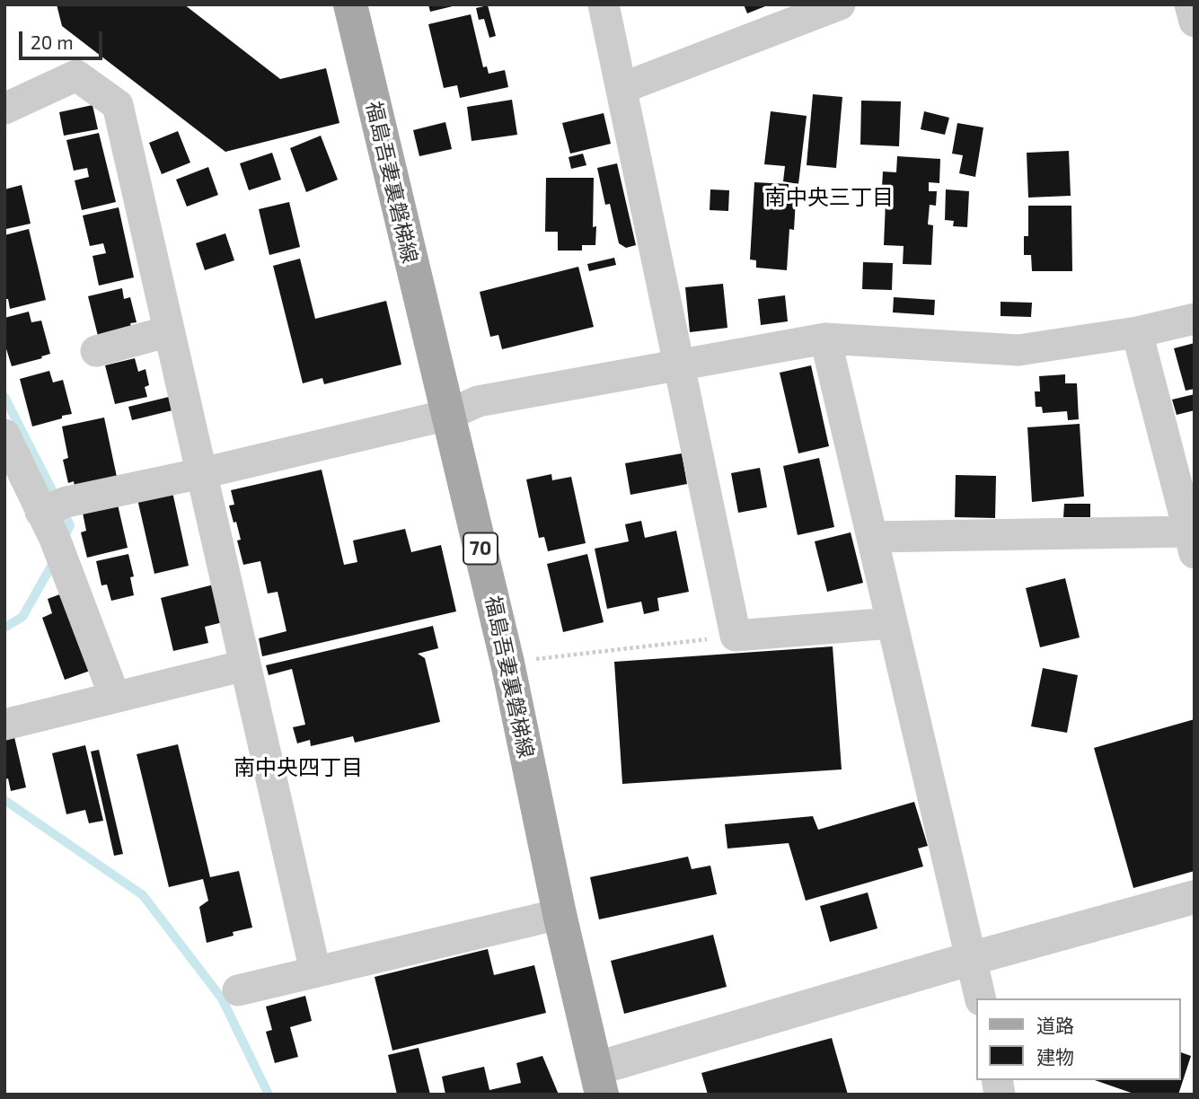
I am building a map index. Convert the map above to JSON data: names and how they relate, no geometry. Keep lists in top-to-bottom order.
{
  "streets": {
    "main road": ["福島吾妻裏磐梯線", "70"]
  },
  "districts": ["南中央三丁目", "南中央四丁目"],
  "legend": ["道路", "建物"],
  "scale_bar": "20 m"
}
